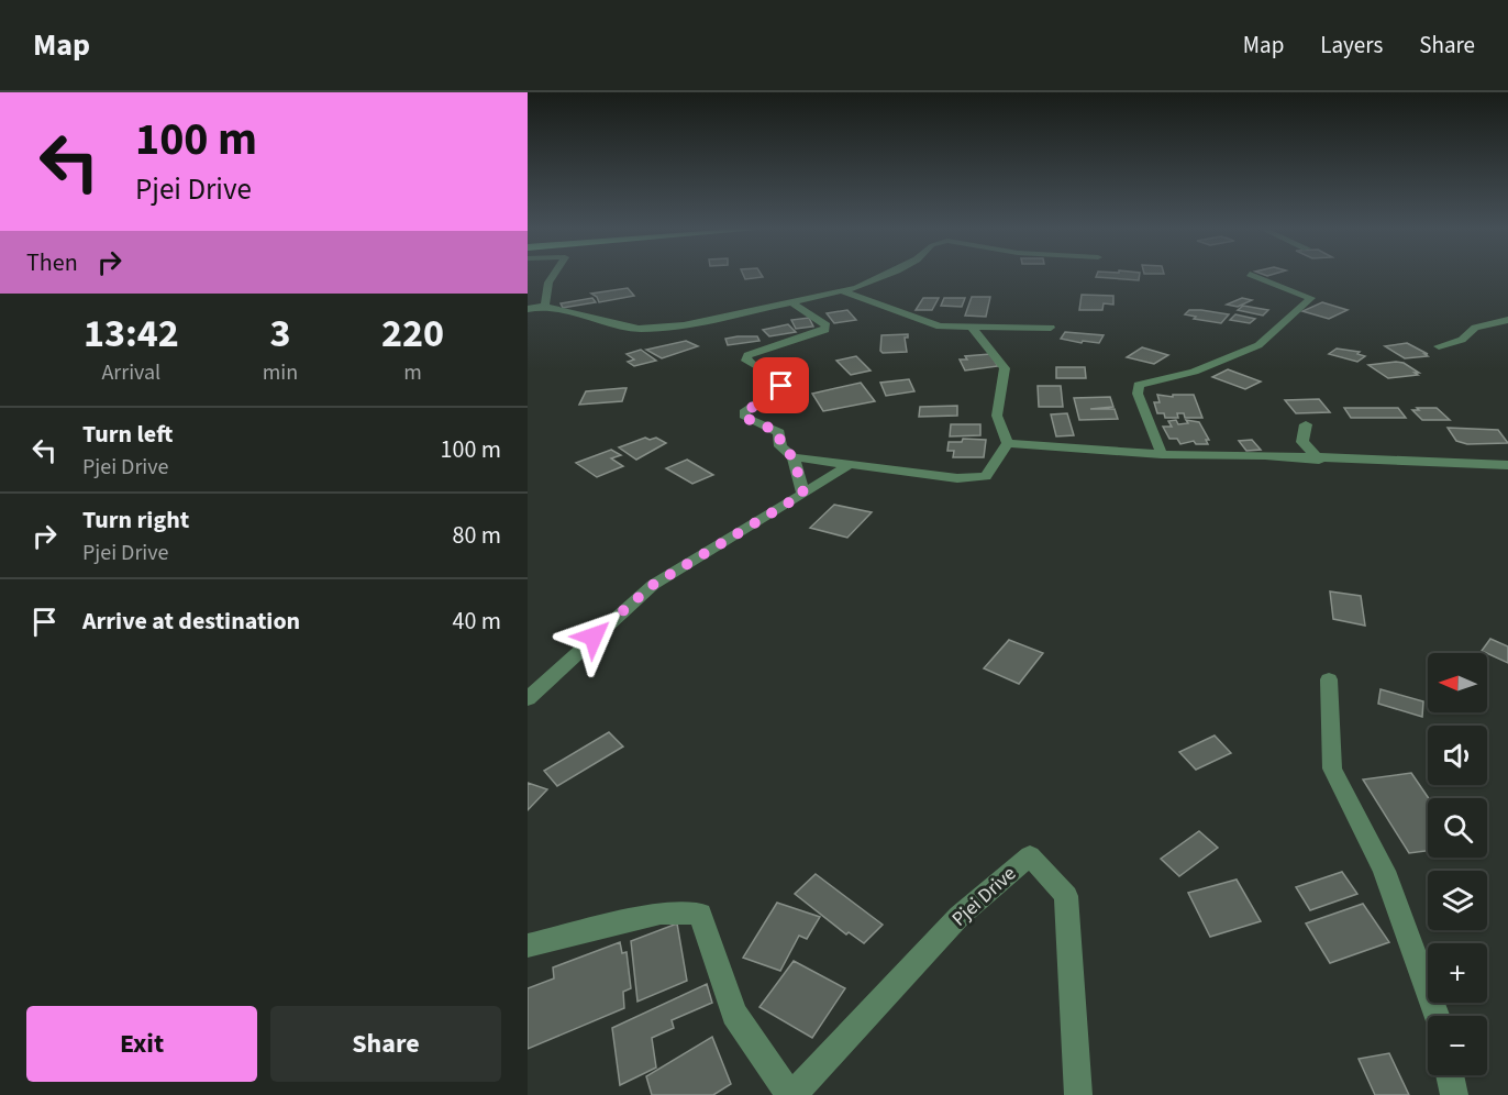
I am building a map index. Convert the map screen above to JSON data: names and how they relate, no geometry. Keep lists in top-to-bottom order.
{
  "streets": {
    "street": ["Pjei Drive"]
  },
  "north": "left",
  "page": {
    "header": "Map",
    "nav": ["Map", "Layers", "Share"],
    "turn": ["100 m", "Pjei Drive"],
    "then": "Then",
    "eta": [
      "13:42",
      "Arrival",
      "3",
      "min",
      "220",
      "m"
    ],
    "list": [
      {
        "name": "Turn left",
        "note": "Pjei Drive",
        "value": "100 m"
      },
      {
        "name": "Turn right",
        "note": "Pjei Drive",
        "value": "80 m"
      },
      {
        "name": "Arrive at destination",
        "value": "40 m"
      }
    ],
    "map_buttons": ["+", "−"],
    "buttons": ["Exit", "Share"]
  }
}
